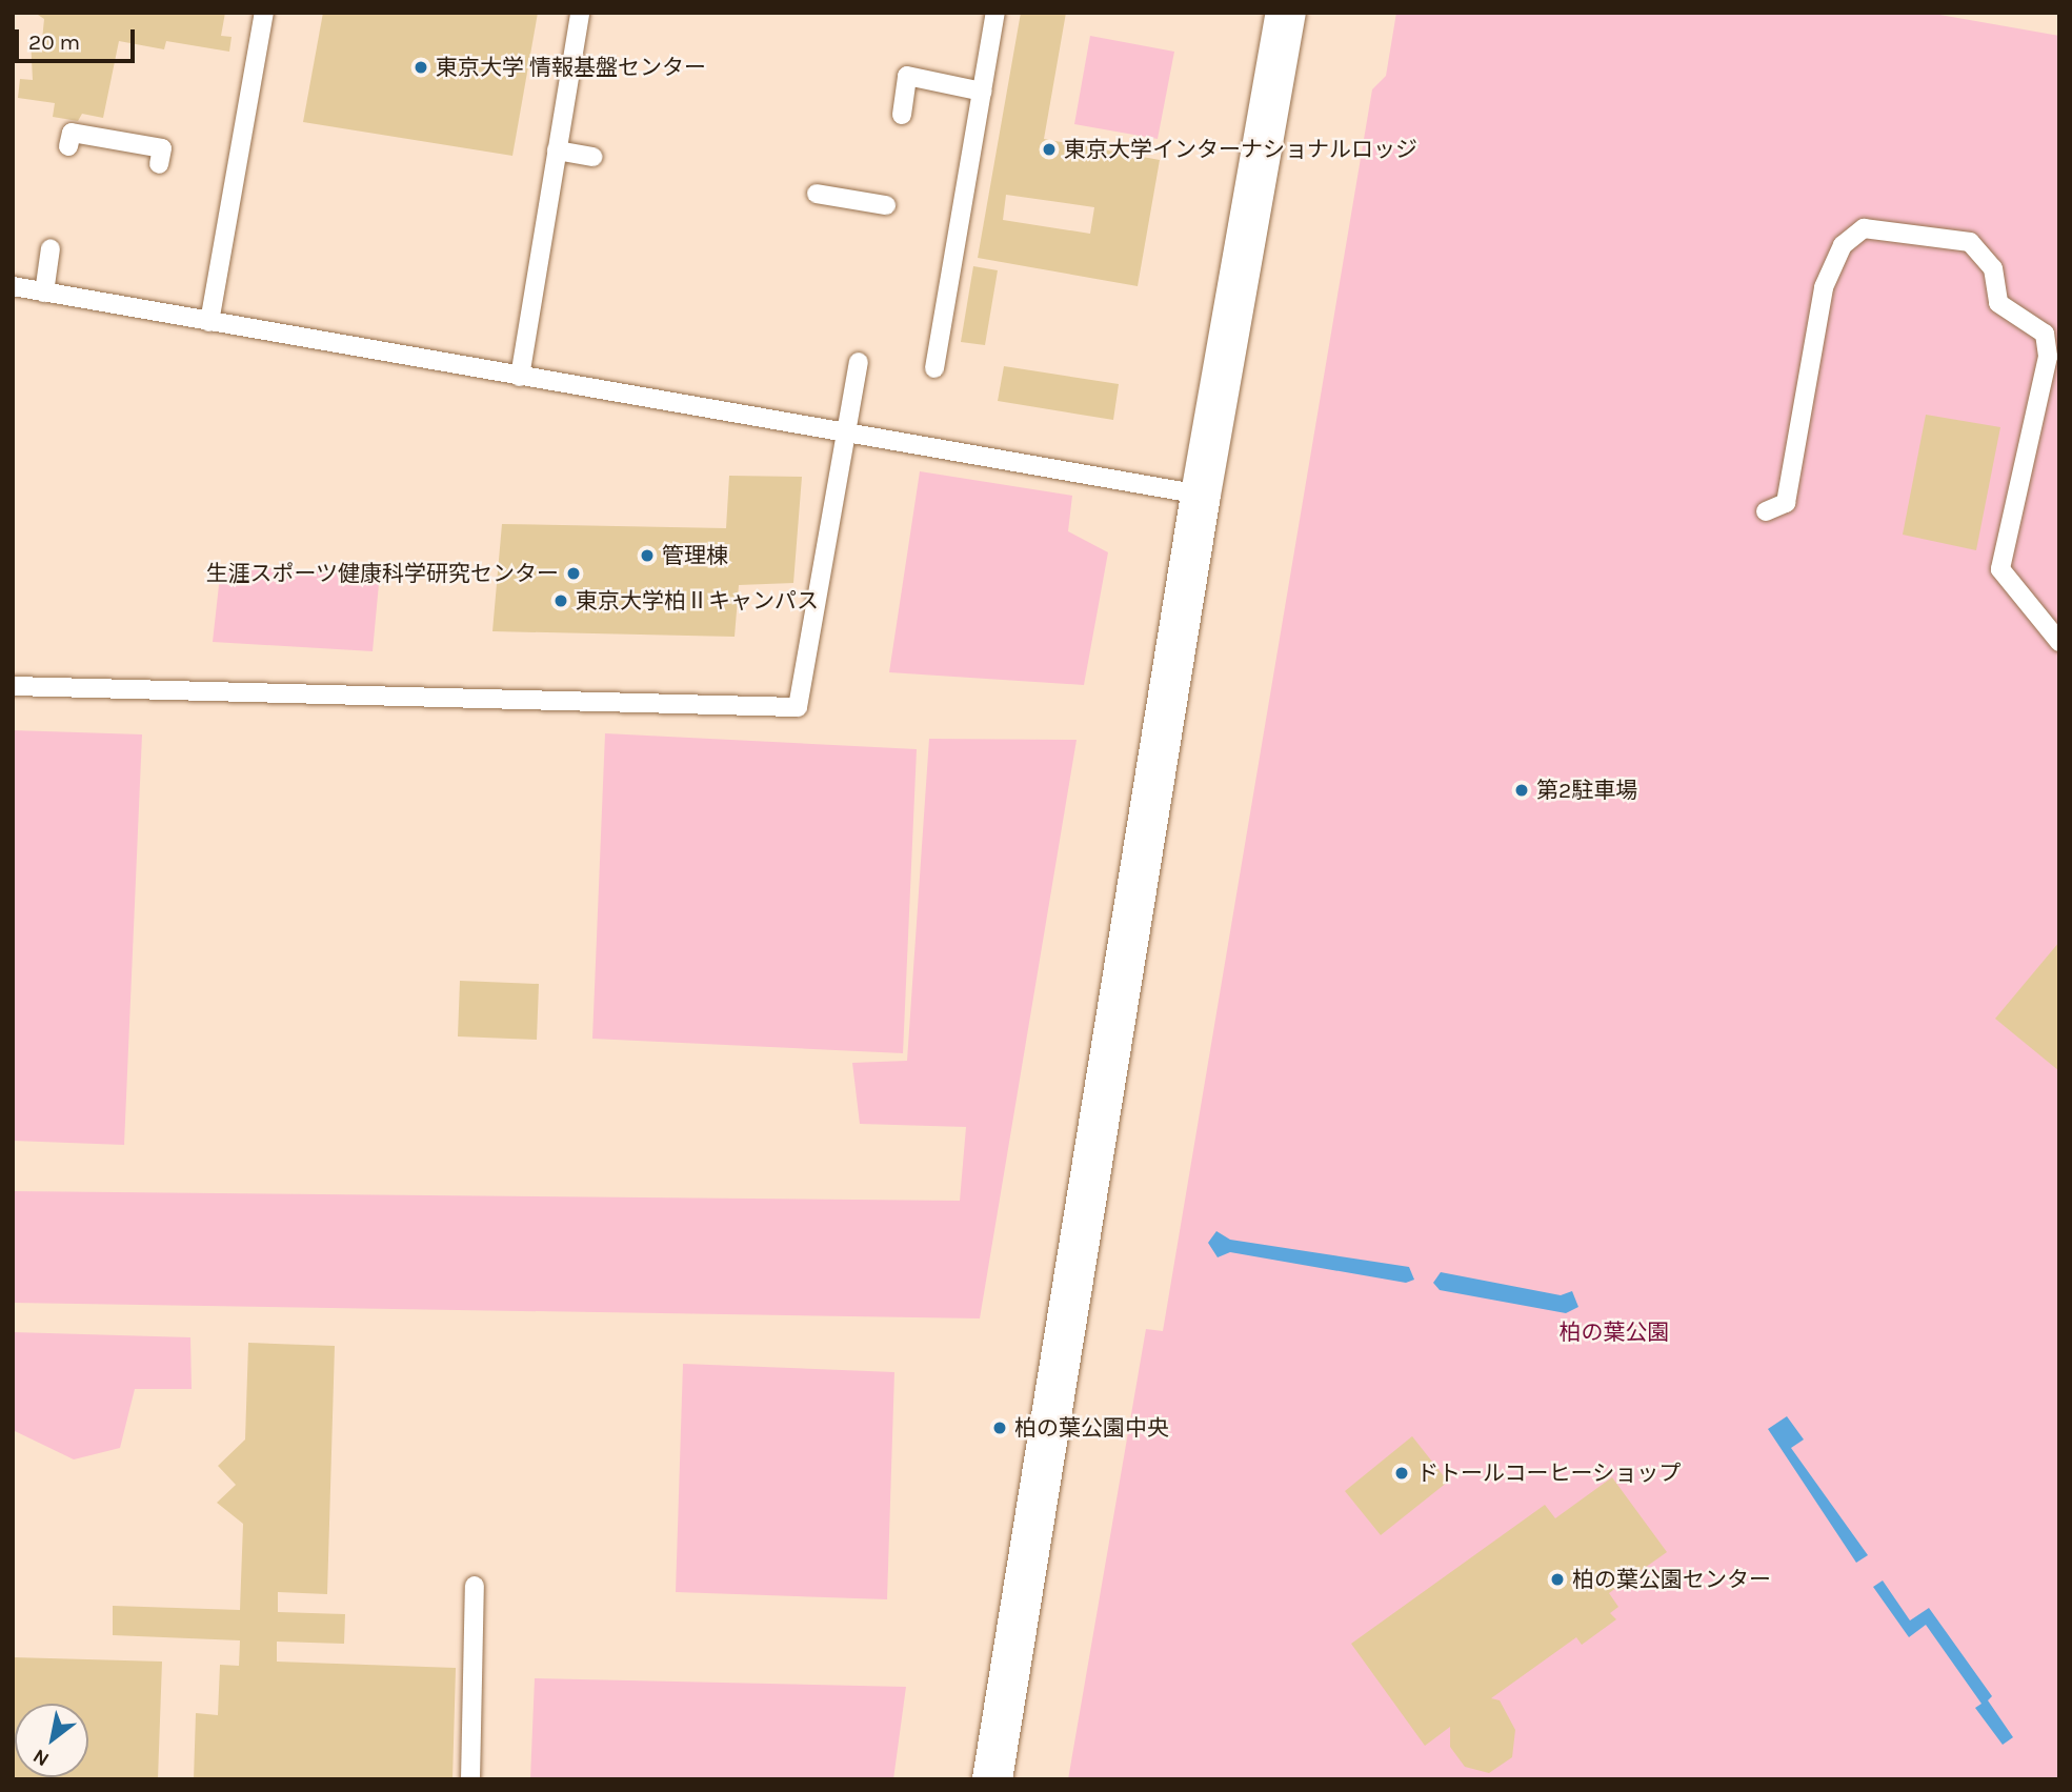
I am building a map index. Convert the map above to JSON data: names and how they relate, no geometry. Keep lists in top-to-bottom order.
{
  "parks": ["柏の葉公園"],
  "places": [
    "東京大学 情報基盤センター",
    "東京大学インターナショナルロッジ",
    "管理棟",
    "生涯スポーツ健康科学研究センター",
    "東京大学柏Ⅱキャンパス",
    "第2駐車場",
    "柏の葉公園中央",
    "ドトールコーヒーショップ",
    "柏の葉公園センター"
  ],
  "scale_bar": "20 m",
  "north": "bottom left"
}
